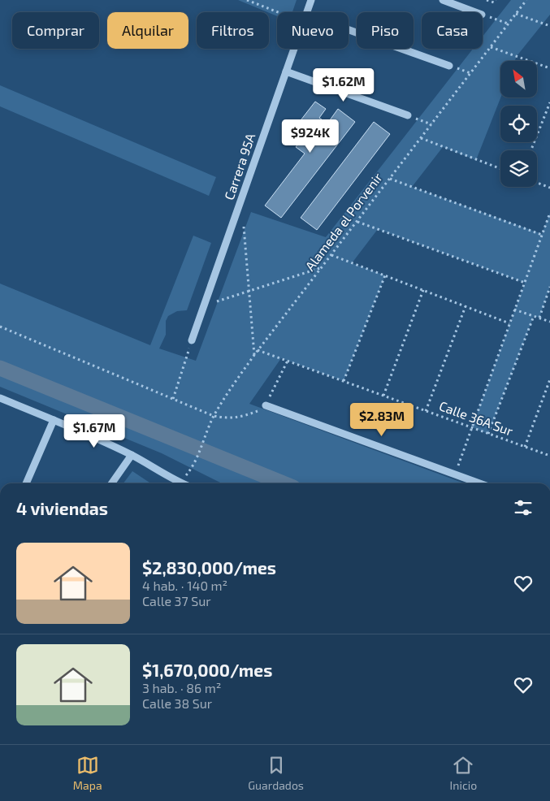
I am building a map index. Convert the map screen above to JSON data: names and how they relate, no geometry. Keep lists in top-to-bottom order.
{
  "streets": {
    "street": ["Carrera 95A"],
    "path": ["Alameda el Porvenir", "Calle 36A Sur"]
  },
  "crossings": [
    ["Alameda el Porvenir", "Calle 36A Sur"]
  ],
  "north": "top left",
  "page": {
    "chip": [
      "Comprar",
      "Alquilar",
      "Filtros",
      "Nuevo",
      "Piso",
      "Casa"
    ],
    "price": [
      "$1.62M",
      "$924K",
      "$2.83M",
      "$1.67M"
    ],
    "heading": "4 viviendas",
    "list": [
      {
        "name": "$2,830,000/mes",
        "note": "4 hab. · 140 m² · Calle 37 Sur"
      },
      {
        "name": "$1,670,000/mes",
        "note": "3 hab. · 86 m² · Calle 38 Sur"
      }
    ],
    "tabs": ["Mapa", "Guardados", "Inicio"]
  }
}
